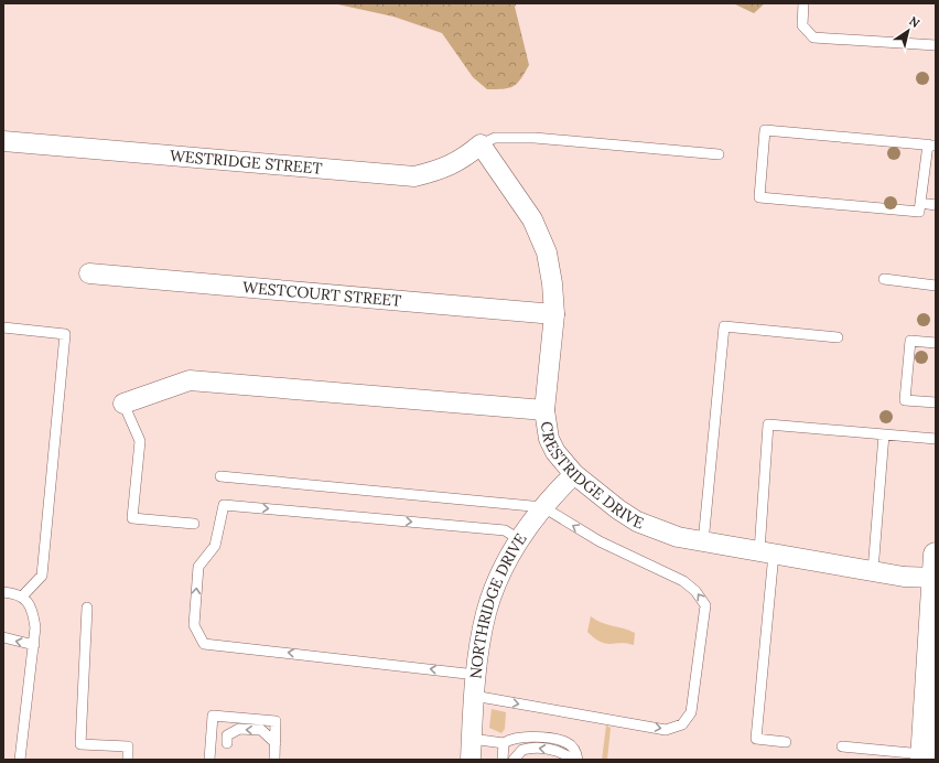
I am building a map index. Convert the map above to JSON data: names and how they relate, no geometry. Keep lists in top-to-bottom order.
{
  "streets": {
    "street": [
      "WESTRIDGE STREET",
      "WESTCOURT STREET",
      "CRESTRIDGE DRIVE",
      "NORTHRIDGE DRIVE"
    ]
  },
  "crossings": [
    ["WESTRIDGE STREET", "CRESTRIDGE DRIVE"],
    ["WESTCOURT STREET", "CRESTRIDGE DRIVE"],
    ["CRESTRIDGE DRIVE", "NORTHRIDGE DRIVE"]
  ],
  "north": "top right"
}
